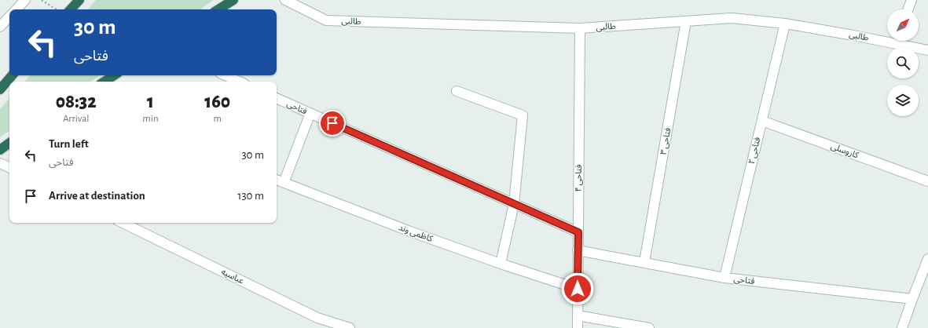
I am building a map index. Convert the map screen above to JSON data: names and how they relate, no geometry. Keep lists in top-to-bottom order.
{
  "streets": {
    "street": [
      "طالبی",
      "فتاحی",
      "فتاحی ۳",
      "فتاحی ۲",
      "کاروسلی",
      "فتاحی ۴",
      "کاظمی وند",
      "عباسیه"
    ]
  },
  "crossings": [
    ["طالبی", "فتاحی ۳"],
    ["طالبی", "فتاحی ۲"],
    ["طالبی", "فتاحی ۴"],
    ["فتاحی", "فتاحی ۳"],
    ["فتاحی", "فتاحی ۲"],
    ["فتاحی", "فتاحی ۴"],
    ["فتاحی ۲", "کاروسلی"],
    ["فتاحی ۴", "کاظمی وند"]
  ],
  "north": "top right",
  "page": {
    "turn": ["30 m", "فتاحی"],
    "eta": [
      "08:32",
      "Arrival",
      "1",
      "min",
      "160",
      "m"
    ],
    "list": [
      {
        "name": "Turn left",
        "note": "فتاحی",
        "value": "30 m"
      },
      {
        "name": "Arrive at destination",
        "value": "130 m"
      }
    ]
  }
}
